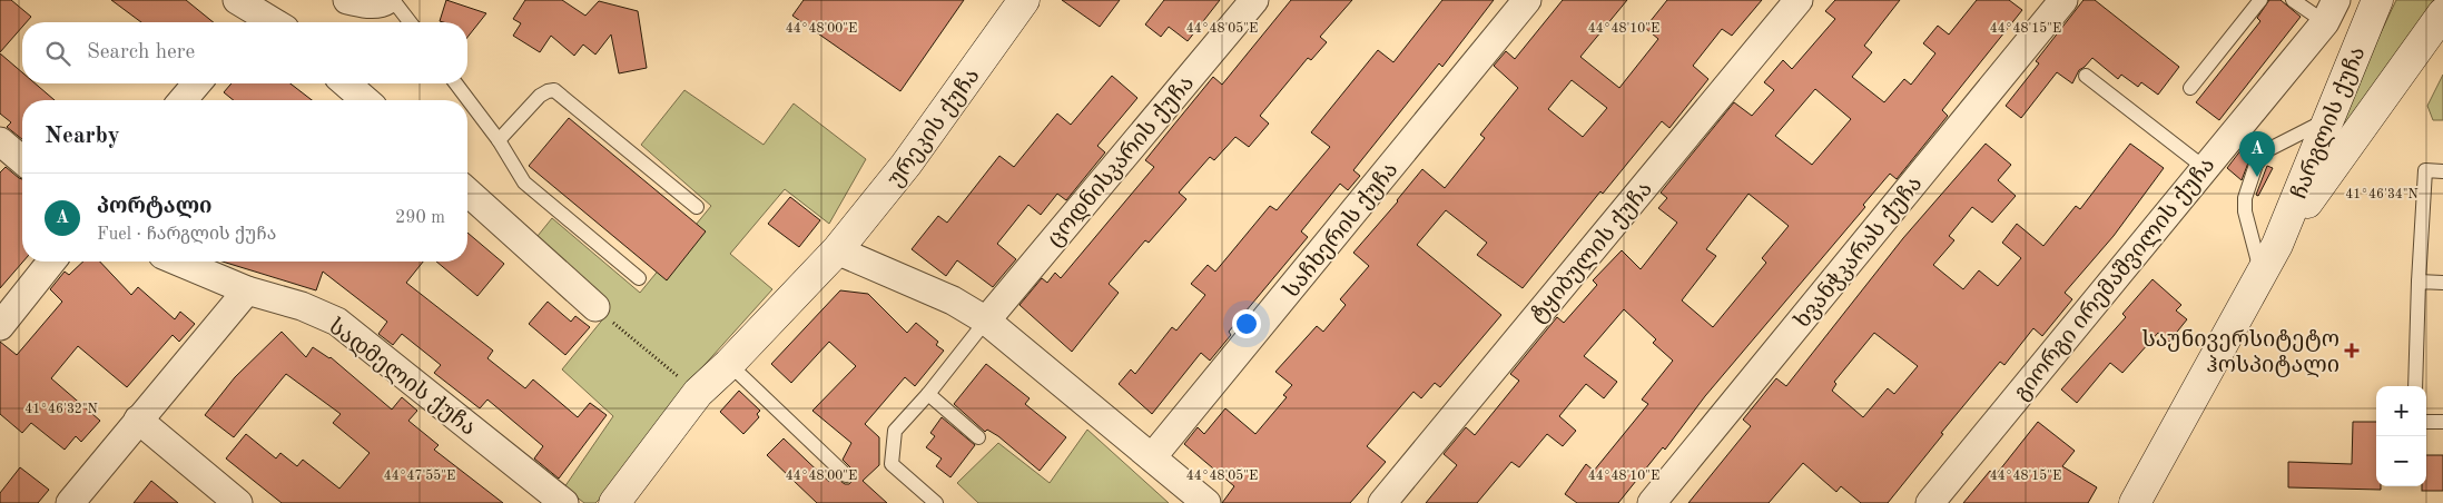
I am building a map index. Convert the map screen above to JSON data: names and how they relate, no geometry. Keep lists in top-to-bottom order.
{
  "streets": {
    "street": [
      "ჩარგლის ქუჩა",
      "ურეკის ქუჩა",
      "ცოდნისკარის ქუჩა",
      "საჩხერის ქუჩა",
      "ტყიბულის ქუჩა",
      "ხვანჭკარას ქუჩა",
      "გიორგი ირემაშვილის ქუჩა",
      "სადმელის ქუჩა"
    ]
  },
  "places": {
    "health": ["საუნივერსიტეტო ჰოსპიტალი"]
  },
  "page": {
    "search": "Search here",
    "heading": "Nearby",
    "pins": "A",
    "list": [
      {
        "mark": "A",
        "name": "პორტალი",
        "note": "Fuel · ჩარგლის ქუჩა",
        "value": "290 m"
      }
    ],
    "map_buttons": ["+", "−"]
  },
  "coordinates": [
    "44°48'00\"E",
    "44°48'05\"E",
    "44°48'10\"E",
    "44°48'15\"E",
    "41°46'34\"N",
    "41°46'32\"N",
    "44°47'55\"E"
  ]
}
